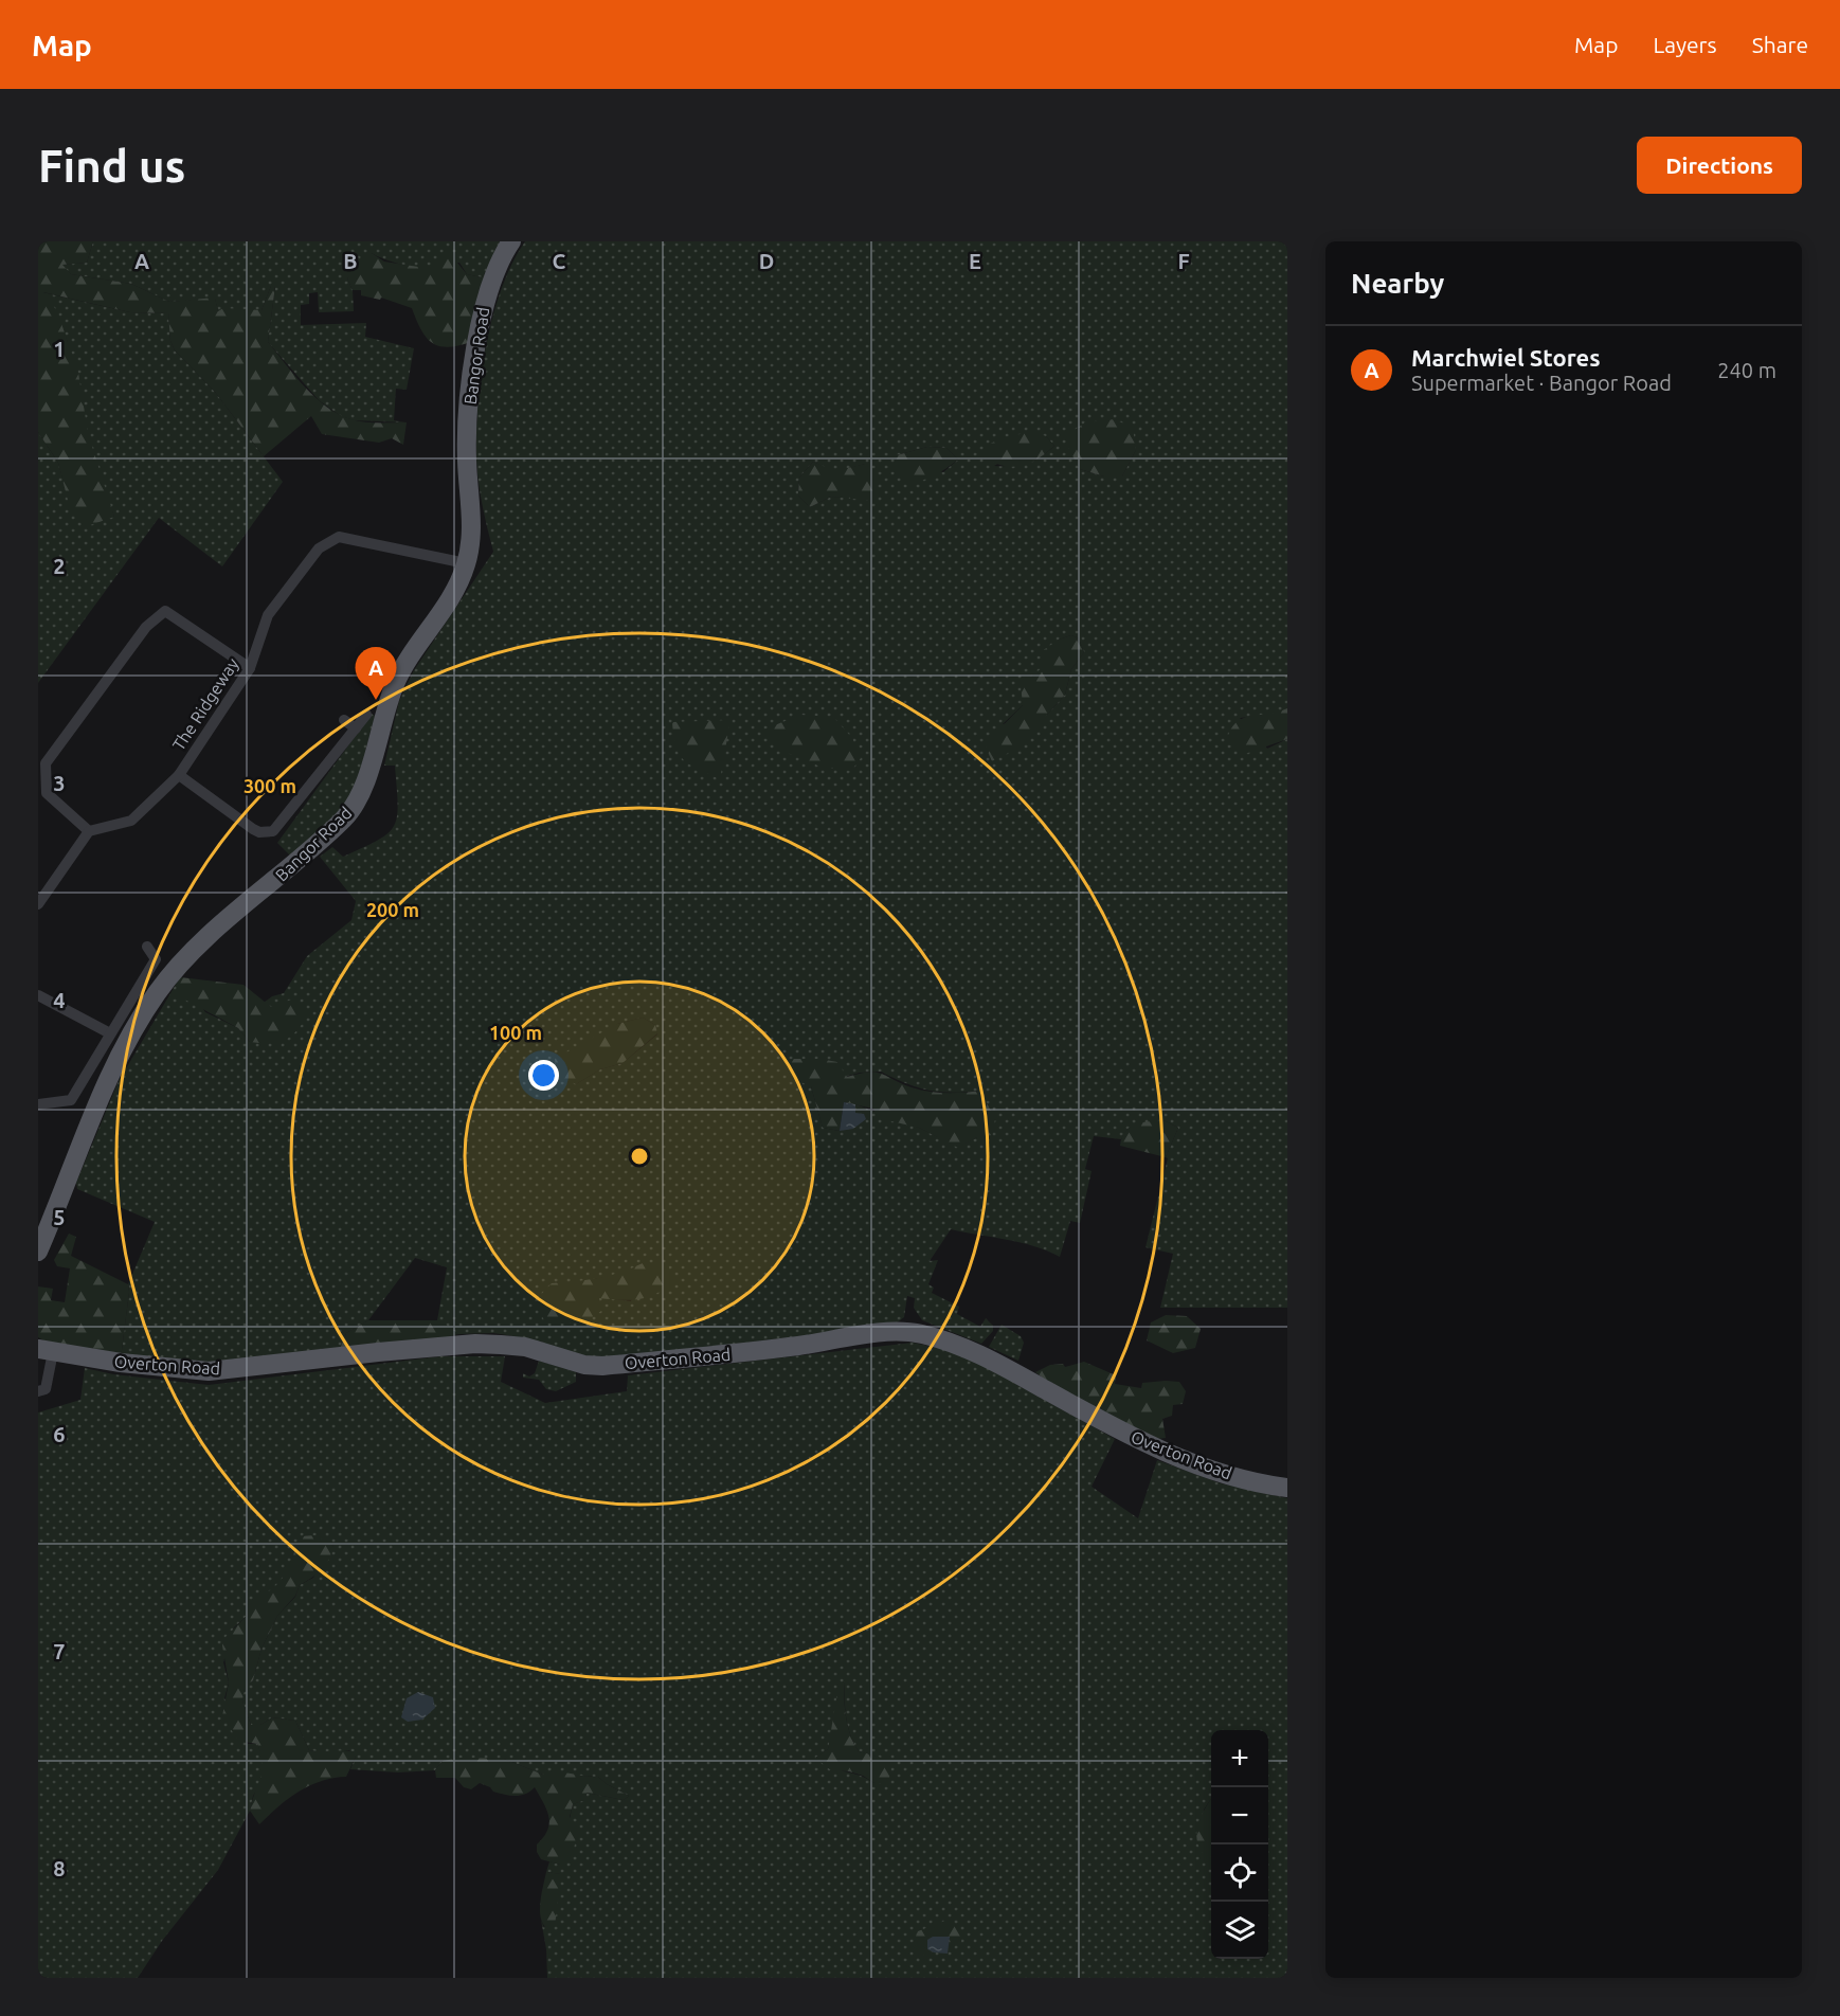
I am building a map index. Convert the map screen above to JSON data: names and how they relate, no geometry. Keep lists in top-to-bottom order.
{
  "streets": {
    "main road": ["Bangor Road", "Overton Road"],
    "street": ["The Ridgeway"]
  },
  "crossings": [
    ["Bangor Road", "The Ridgeway"]
  ],
  "page": {
    "header": "Map",
    "nav": ["Map", "Layers", "Share"],
    "buttons": "Directions",
    "title": "Find us",
    "heading": "Nearby",
    "list": [
      {
        "mark": "A",
        "name": "Marchwiel Stores",
        "note": "Supermarket · Bangor Road",
        "value": "240 m"
      }
    ],
    "pins": "A",
    "map_buttons": ["+", "−"]
  },
  "grid": {
    "columns": [
      "A",
      "B",
      "C",
      "D",
      "E",
      "F"
    ],
    "rows": [
      "1",
      "2",
      "3",
      "4",
      "5",
      "6",
      "7",
      "8"
    ]
  },
  "rings": ["300 m", "200 m", "100 m"]
}
